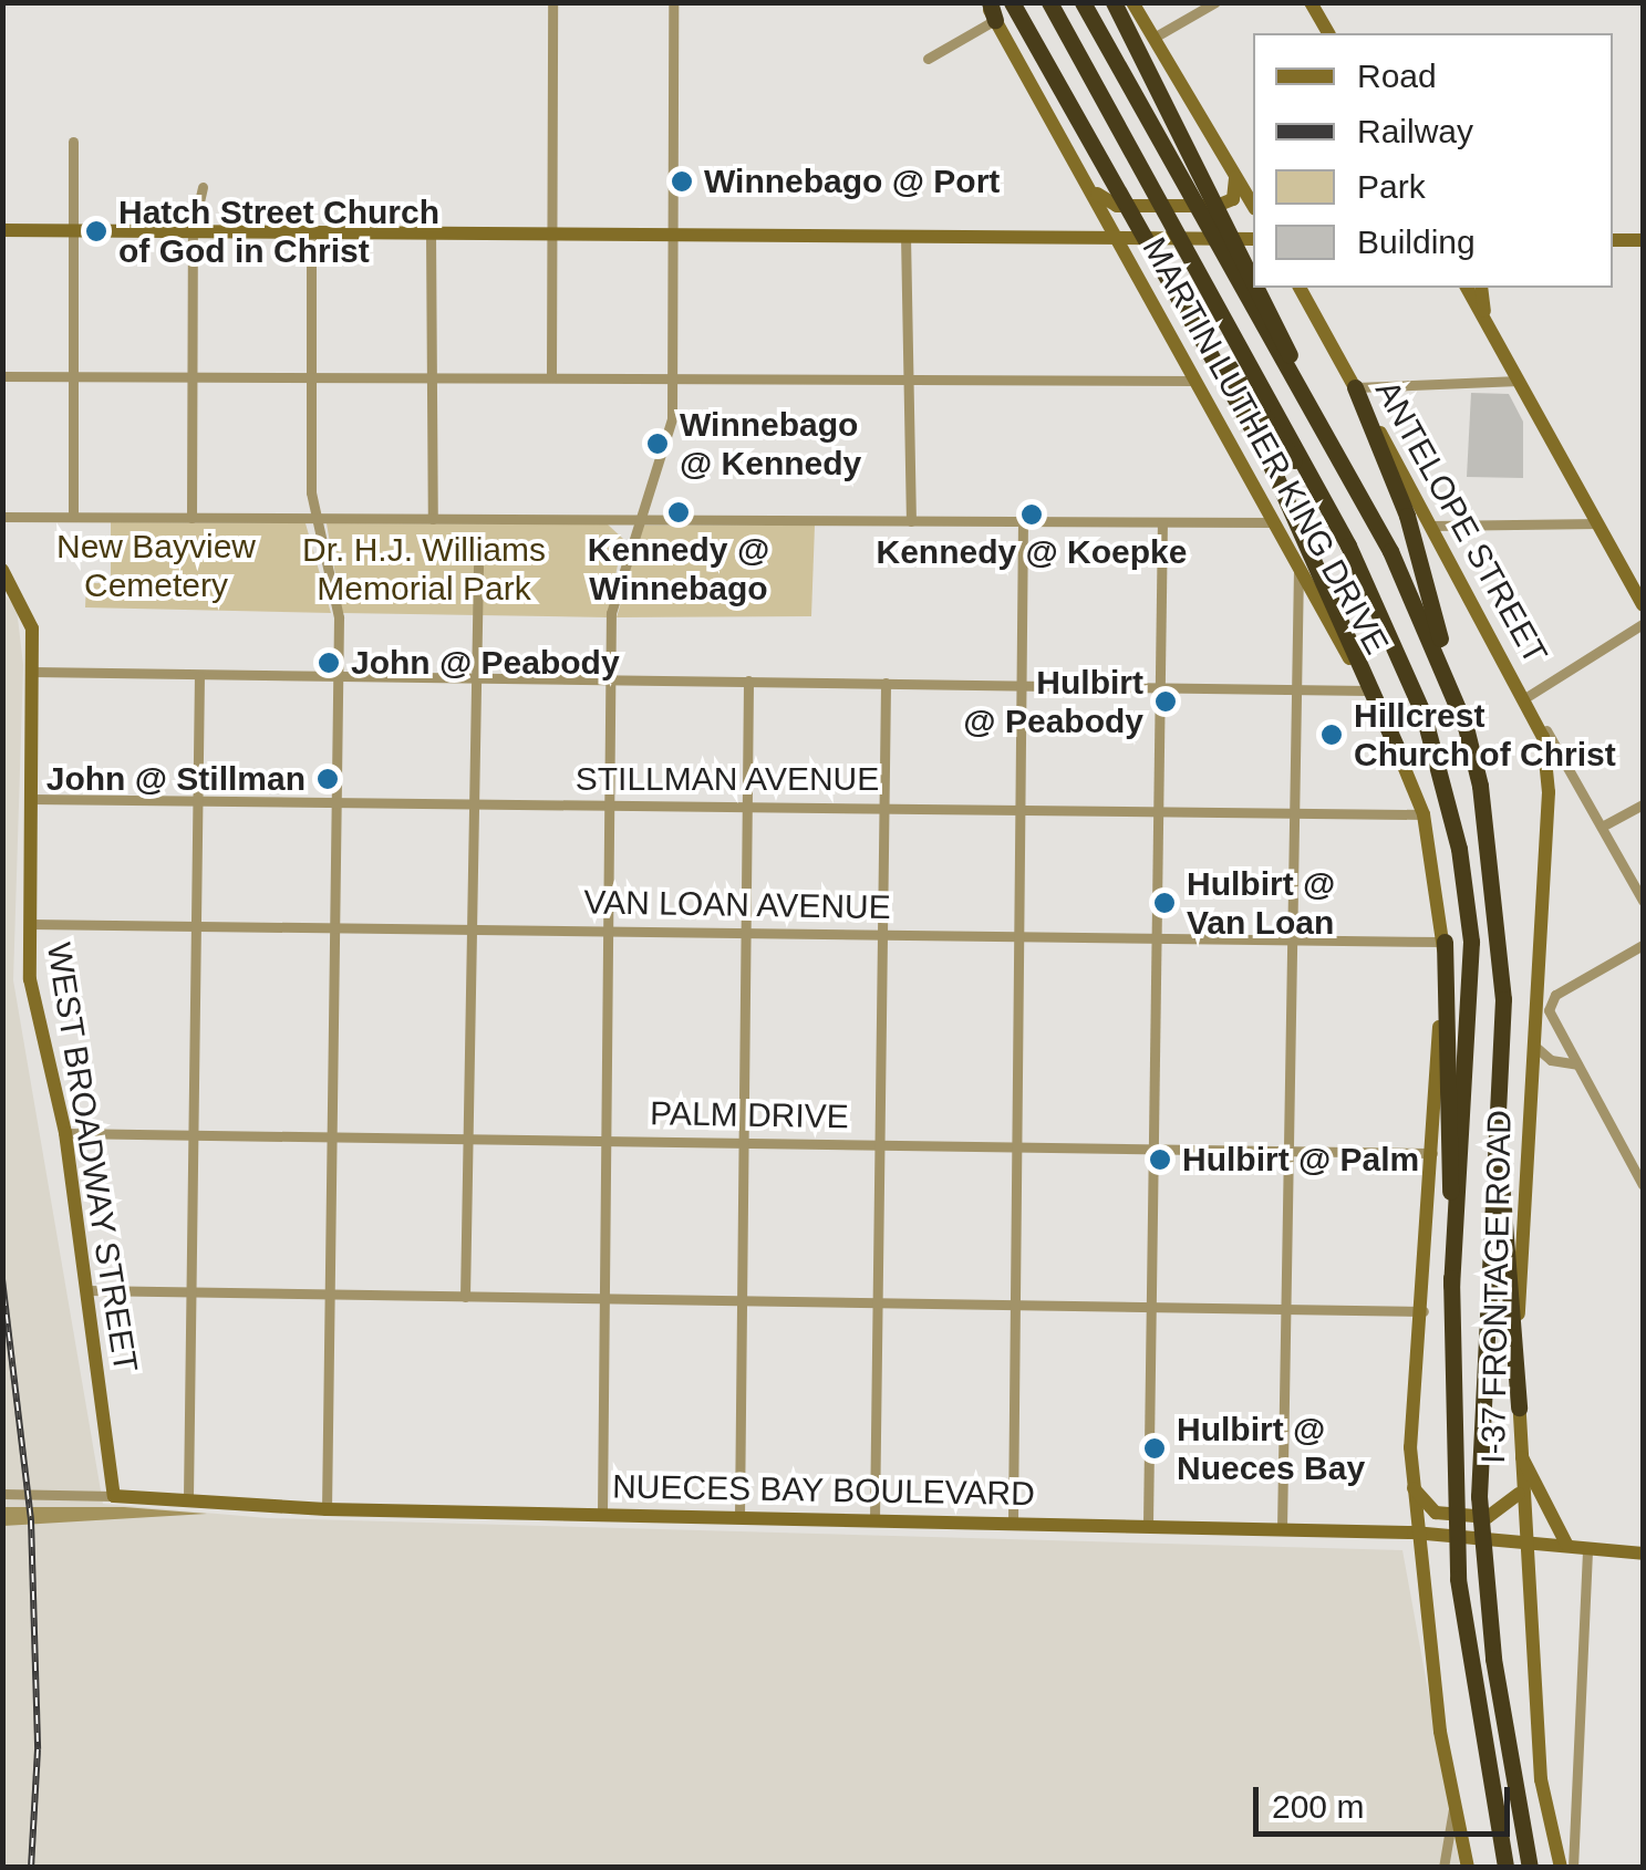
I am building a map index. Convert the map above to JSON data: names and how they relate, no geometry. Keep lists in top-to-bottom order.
{
  "streets": {
    "main road": [
      "MARTIN LUTHER KING DRIVE",
      "ANTELOPE STREET",
      "WEST BROADWAY STREET",
      "I-37 FRONTAGE ROAD",
      "NUECES BAY BOULEVARD"
    ],
    "street": ["STILLMAN AVENUE", "VAN LOAN AVENUE", "PALM DRIVE"]
  },
  "crossings": [
    ["MARTIN LUTHER KING DRIVE", "STILLMAN AVENUE"],
    ["MARTIN LUTHER KING DRIVE", "VAN LOAN AVENUE"],
    ["MARTIN LUTHER KING DRIVE", "PALM DRIVE"],
    ["MARTIN LUTHER KING DRIVE", "NUECES BAY BOULEVARD"],
    ["ANTELOPE STREET", "I-37 FRONTAGE ROAD"],
    ["STILLMAN AVENUE", "WEST BROADWAY STREET"],
    ["VAN LOAN AVENUE", "WEST BROADWAY STREET"],
    ["PALM DRIVE", "WEST BROADWAY STREET"],
    ["WEST BROADWAY STREET", "NUECES BAY BOULEVARD"],
    ["I-37 FRONTAGE ROAD", "NUECES BAY BOULEVARD"]
  ],
  "parks": ["New Bayview Cemetery", "Dr. H.J. Williams Memorial Park"],
  "places": [
    "Winnebago @ Port",
    "Hatch Street Church of God in Christ",
    "Winnebago @ Kennedy",
    "Kennedy @ Winnebago",
    "Kennedy @ Koepke",
    "John @ Peabody",
    "Hulbirt @ Peabody",
    "Hillcrest Church of Christ",
    "John @ Stillman",
    "Hulbirt @ Van Loan",
    "Hulbirt @ Palm",
    "Hulbirt @ Nueces Bay"
  ],
  "legend": [
    "Road",
    "Railway",
    "Park",
    "Building"
  ],
  "scale_bar": "200 m"
}
